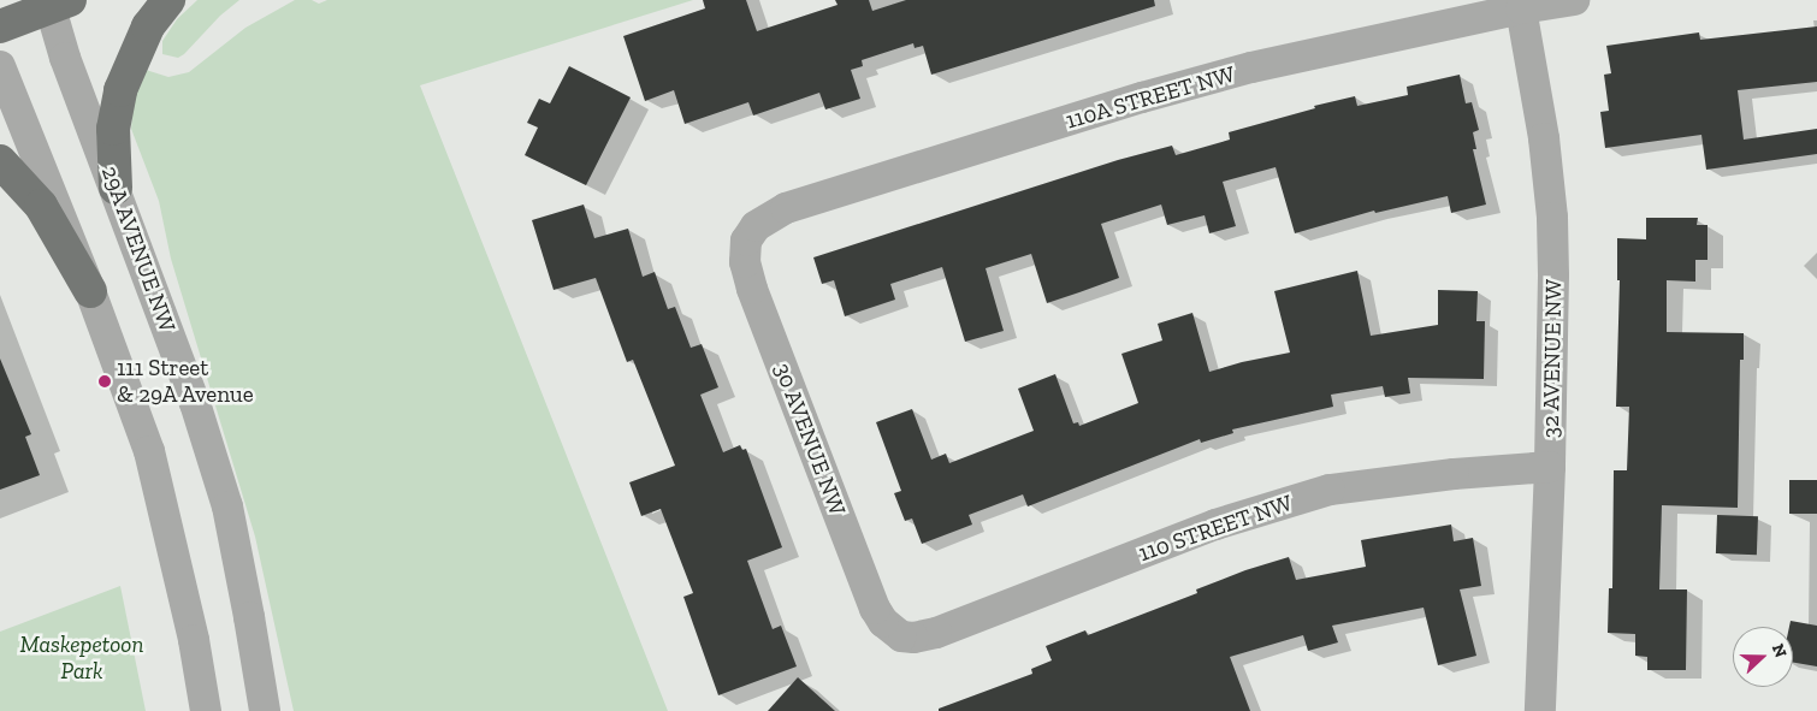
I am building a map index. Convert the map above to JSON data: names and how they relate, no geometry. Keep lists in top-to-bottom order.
{
  "streets": {
    "street": [
      "110A STREET NW",
      "29A AVENUE NW",
      "32 AVENUE NW",
      "30 AVENUE NW",
      "110 STREET NW"
    ]
  },
  "crossings": [
    ["110A STREET NW", "32 AVENUE NW"],
    ["110A STREET NW", "30 AVENUE NW"],
    ["32 AVENUE NW", "110 STREET NW"],
    ["30 AVENUE NW", "110 STREET NW"]
  ],
  "parks": ["Maskepetoon Park"],
  "places": ["111 Street & 29A Avenue"],
  "north": "right"
}
